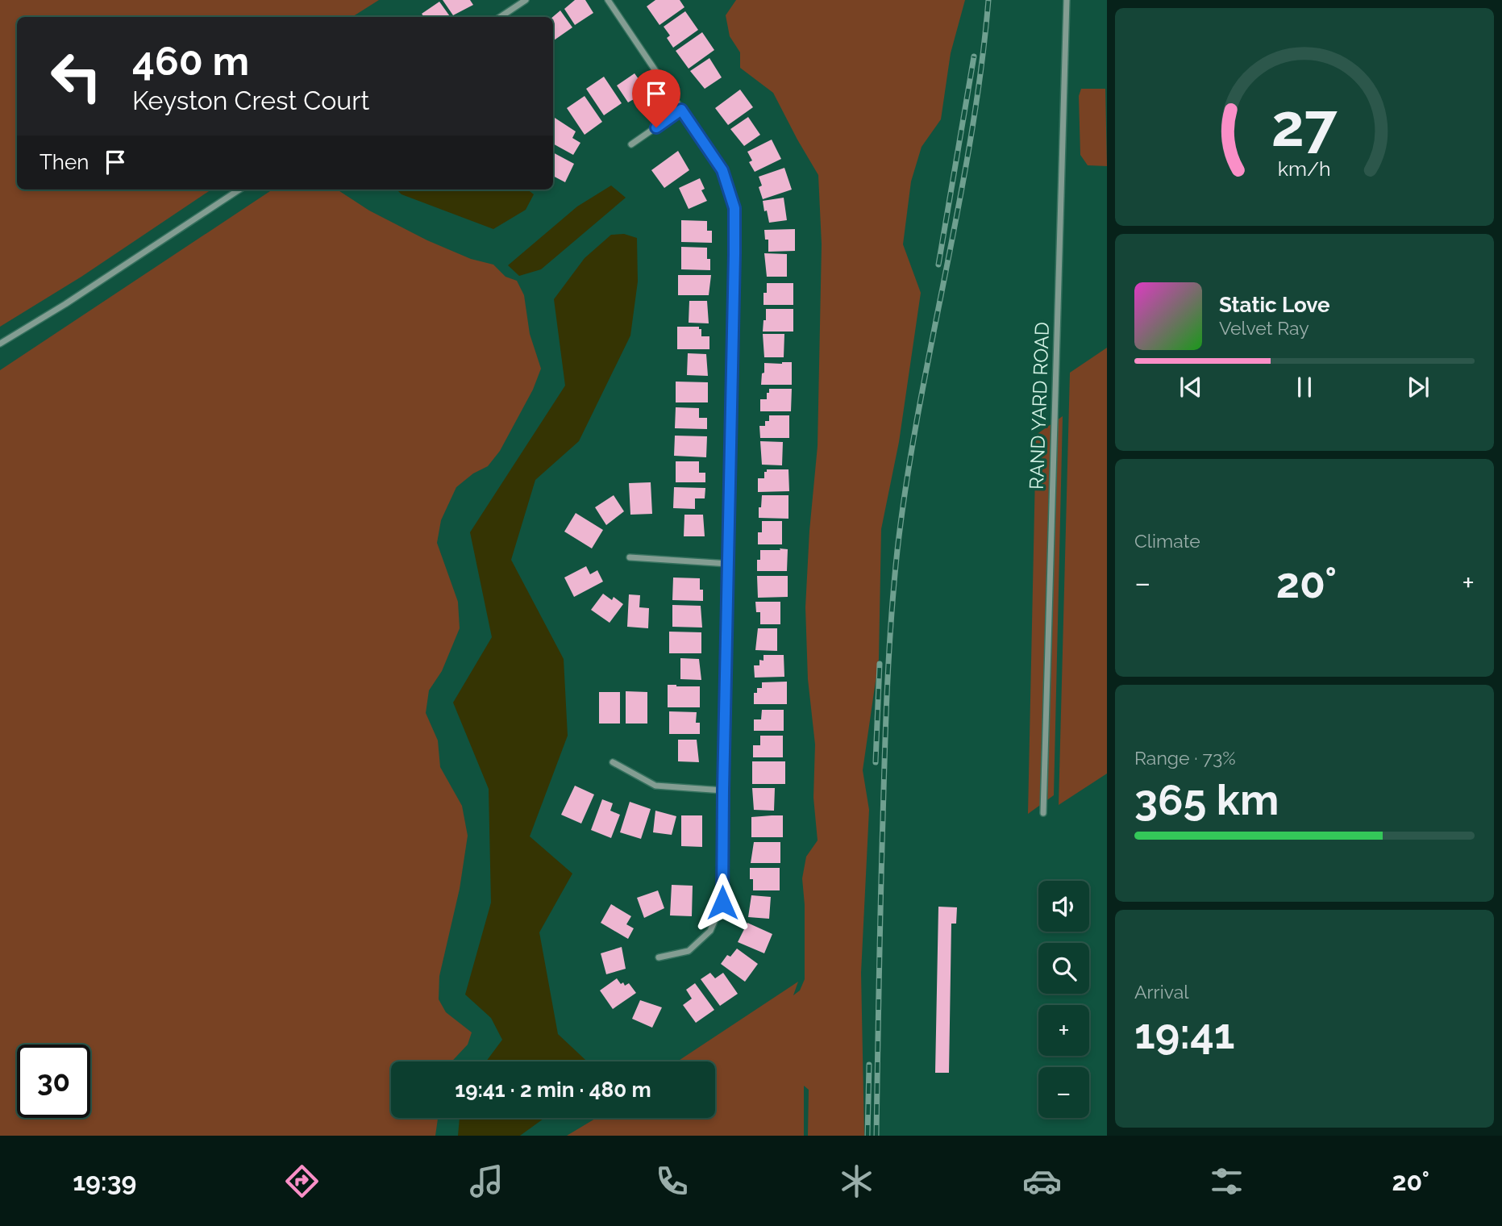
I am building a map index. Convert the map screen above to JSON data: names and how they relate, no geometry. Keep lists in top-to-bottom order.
{
  "streets": {
    "street": ["RAND YARD ROAD"]
  },
  "page": {
    "turn": ["460 m", "Keyston Crest Court"],
    "then": "Then",
    "song": ["Static Love", "Velvet Ray"],
    "tile": [
      "Climate",
      ["Range · 73%", "365 km"],
      ["Arrival", "19:41"]
    ],
    "heat": ["−", "20°", "+"],
    "map_buttons": ["+", "−"],
    "limit": "30",
    "trip": "19:41 · 2 min · 480 m",
    "tabs": ["19:39", "20°"],
    "gauge": ["27", "km/h"]
  }
}
